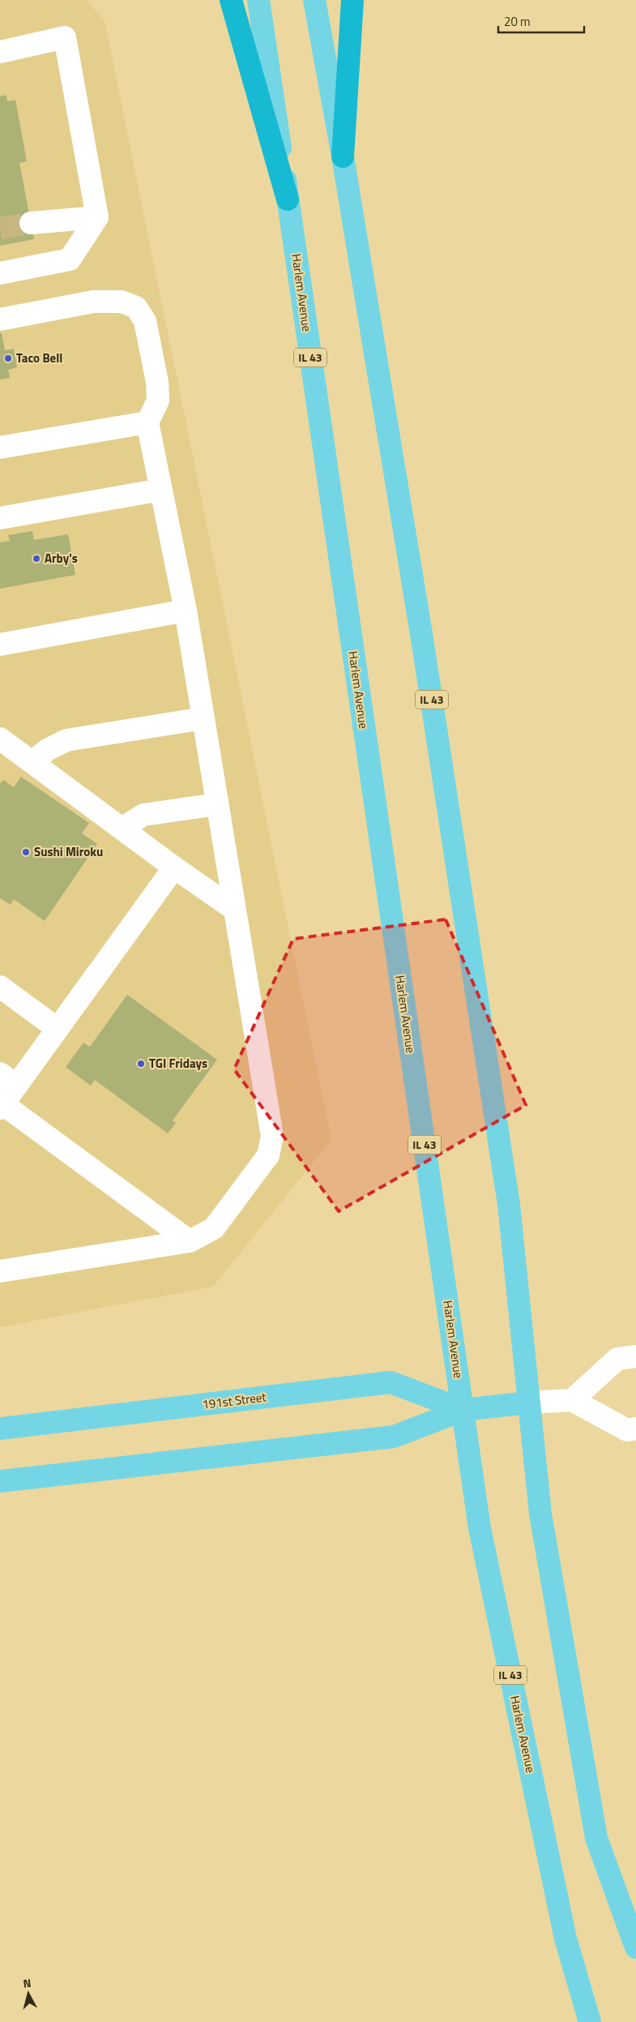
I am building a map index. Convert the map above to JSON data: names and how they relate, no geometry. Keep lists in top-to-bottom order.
{
  "streets": {
    "main road": ["Harlem Avenue", "IL 43", "191st Street"]
  },
  "crossings": [
    ["Harlem Avenue", "191st Street"],
    ["IL 43", "191st Street"]
  ],
  "places": [
    "Taco Bell",
    "Arby's",
    "Sushi Miroku",
    "TGI Fridays"
  ],
  "scale_bar": "20 m",
  "north": "top"
}
